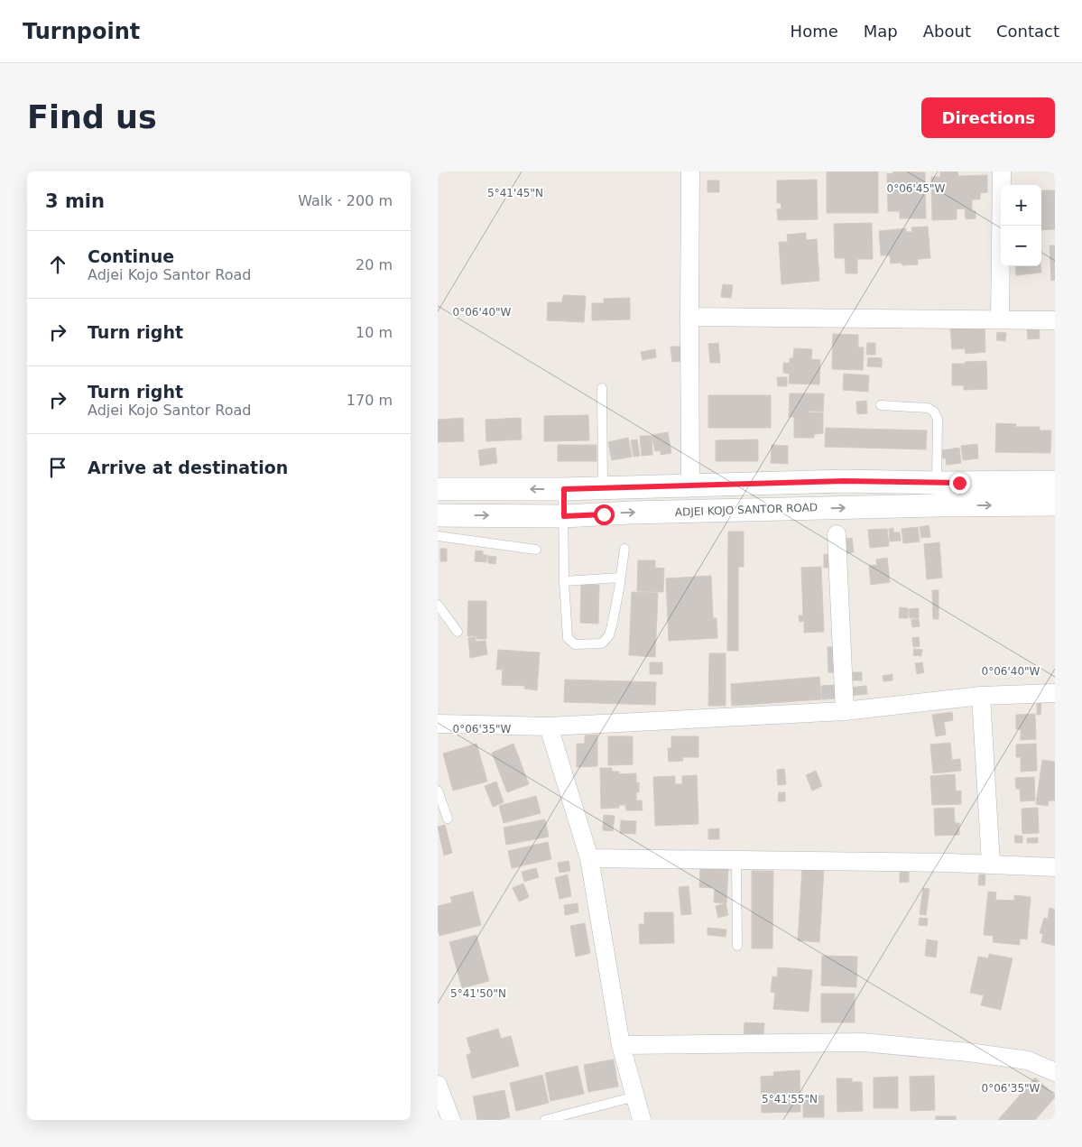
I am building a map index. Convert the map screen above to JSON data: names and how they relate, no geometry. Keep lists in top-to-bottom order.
{
  "streets": {
    "street": ["ADJEI KOJO SANTOR ROAD"]
  },
  "page": {
    "header": "Turnpoint",
    "nav": [
      "Home",
      "Map",
      "About",
      "Contact"
    ],
    "buttons": "Directions",
    "title": "Find us",
    "heading": ["3 min", "Walk · 200 m"],
    "map_buttons": ["+", "−"],
    "list": [
      ["Continue", "Adjei Kojo Santor Road", "20 m"],
      ["Turn right", "10 m"],
      ["Turn right", "Adjei Kojo Santor Road", "170 m"],
      "Arrive at destination"
    ]
  },
  "coordinates": [
    "0°06'45\"W",
    "5°41'45\"N",
    "0°06'40\"W",
    "0°06'35\"W",
    "5°41'50\"N",
    "5°41'55\"N"
  ]
}
